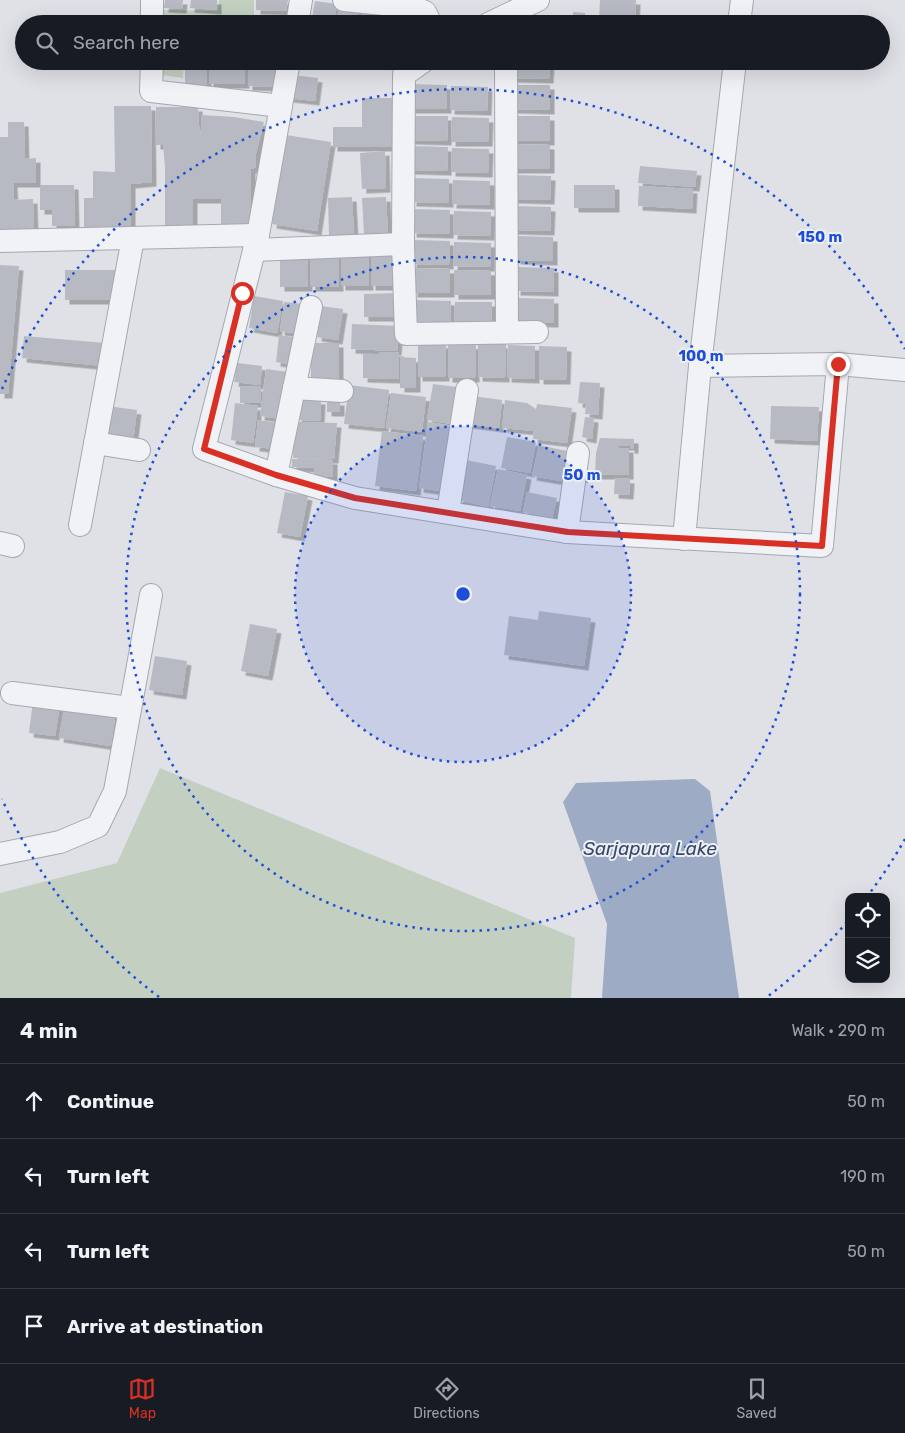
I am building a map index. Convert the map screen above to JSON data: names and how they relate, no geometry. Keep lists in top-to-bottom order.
{
  "water": ["Sarjapura Lake"],
  "page": {
    "search": "Search here",
    "heading": ["4 min", "Walk · 290 m"],
    "list": [
      ["Continue", "50 m"],
      ["Turn left", "190 m"],
      ["Turn left", "50 m"],
      "Arrive at destination"
    ],
    "nav": ["Map", "Directions", "Saved"]
  },
  "rings": ["150 m", "100 m", "50 m"]
}
